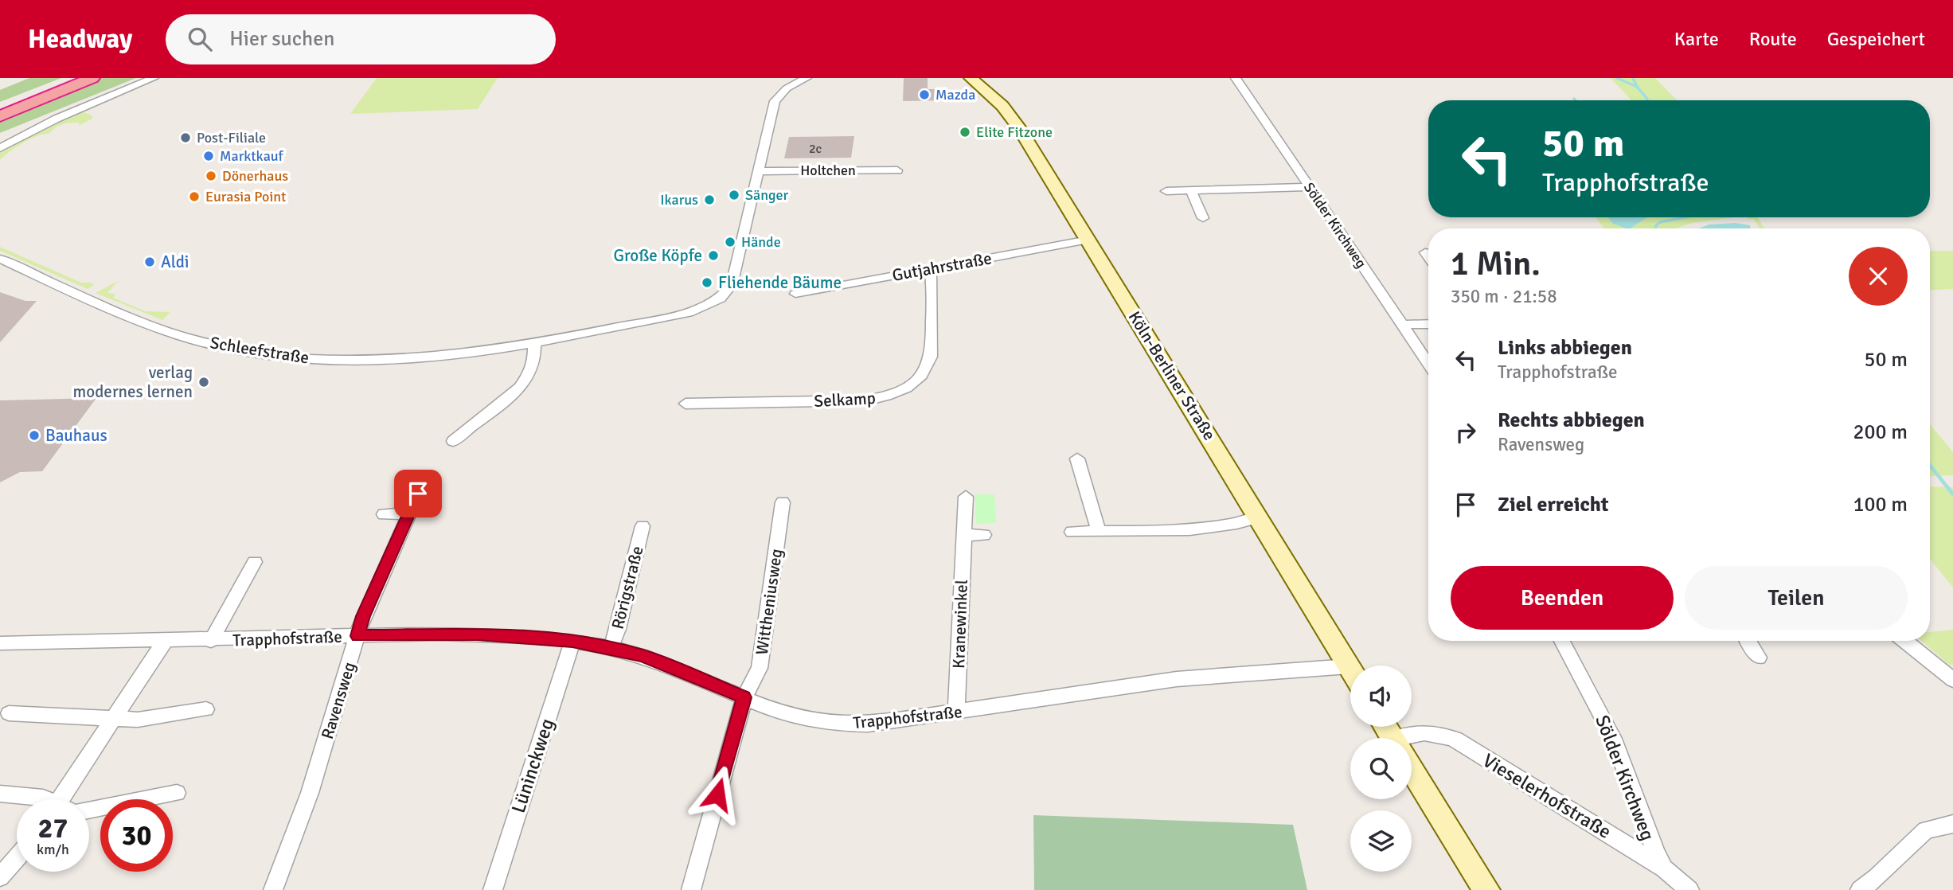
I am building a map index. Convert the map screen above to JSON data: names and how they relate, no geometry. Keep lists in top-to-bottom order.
{
  "streets": {
    "main road": ["Köln-Berliner Straße"],
    "street": [
      "Holtchen",
      "Sölder Kirchweg",
      "Gutjahrstraße",
      "Schleefstraße",
      "Selkamp",
      "Rörigstraße",
      "Wittheniusweg",
      "Kranewinkel",
      "Trapphofstraße",
      "Ravensweg",
      "Lüninckweg",
      "Vieselerhofstraße"
    ]
  },
  "crossings": [
    ["Holtchen", "Schleefstraße"],
    ["Sölder Kirchweg", "Vieselerhofstraße"],
    ["Gutjahrstraße", "Köln-Berliner Straße"],
    ["Gutjahrstraße", "Selkamp"],
    ["Köln-Berliner Straße", "Trapphofstraße"],
    ["Rörigstraße", "Trapphofstraße"],
    ["Wittheniusweg", "Trapphofstraße"],
    ["Kranewinkel", "Trapphofstraße"],
    ["Trapphofstraße", "Ravensweg"],
    ["Trapphofstraße", "Lüninckweg"]
  ],
  "places": [
    "Mazda",
    "Elite Fitzone",
    "Post-Filiale",
    "Marktkauf",
    "Dönerhaus",
    "Sänger",
    "Eurasia Point",
    "Ikarus",
    "Hände",
    "Große Köpfe",
    "Aldi",
    "Fliehende Bäume",
    "verlag modernes lernen",
    "Bauhaus"
  ],
  "house_numbers": ["2c"],
  "page": {
    "header": "Headway",
    "search": "Hier suchen",
    "nav": ["Karte", "Route", "Gespeichert"],
    "turn": ["50 m", "Trapphofstraße"],
    "heading": ["1 Min.", "350 m · 21:58"],
    "list": [
      {
        "name": "Links abbiegen",
        "note": "Trapphofstraße",
        "value": "50 m"
      },
      {
        "name": "Rechts abbiegen",
        "note": "Ravensweg",
        "value": "200 m"
      },
      {
        "name": "Ziel erreicht",
        "value": "100 m"
      }
    ],
    "buttons": ["Beenden", "Teilen"],
    "speed": "27 km/h",
    "limit": "30"
  }
}
